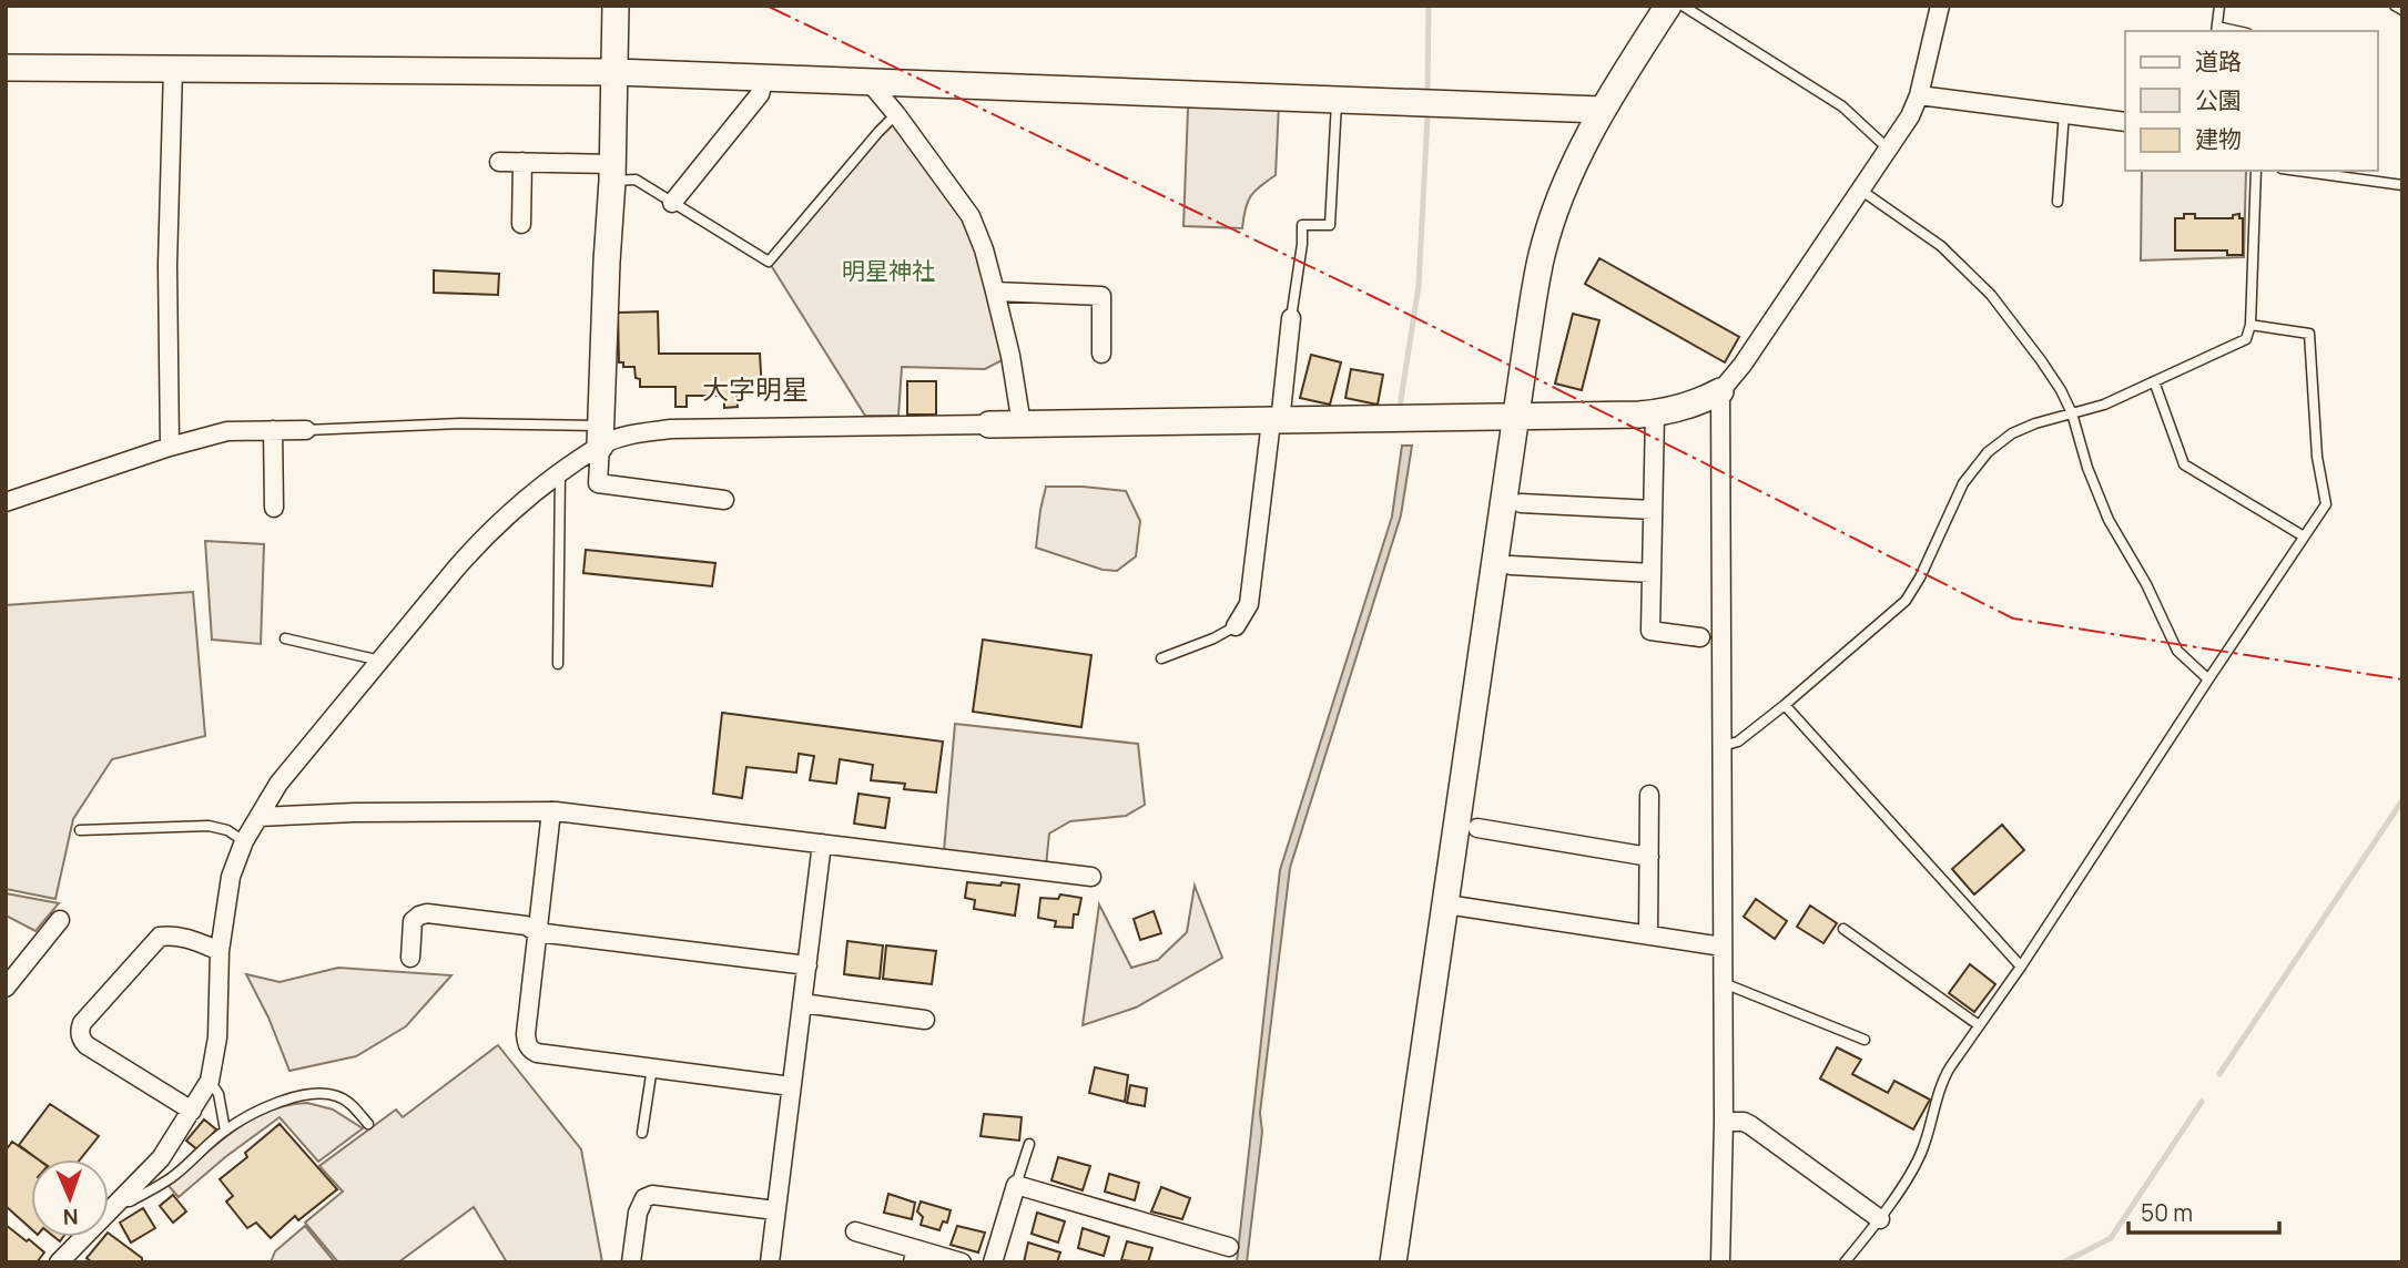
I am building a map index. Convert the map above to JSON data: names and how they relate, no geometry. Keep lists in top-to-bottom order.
{
  "districts": ["大字明星"],
  "parks": ["明星神社"],
  "legend": ["道路", "公園", "建物"],
  "scale_bar": "50 m",
  "north": "bottom"
}
